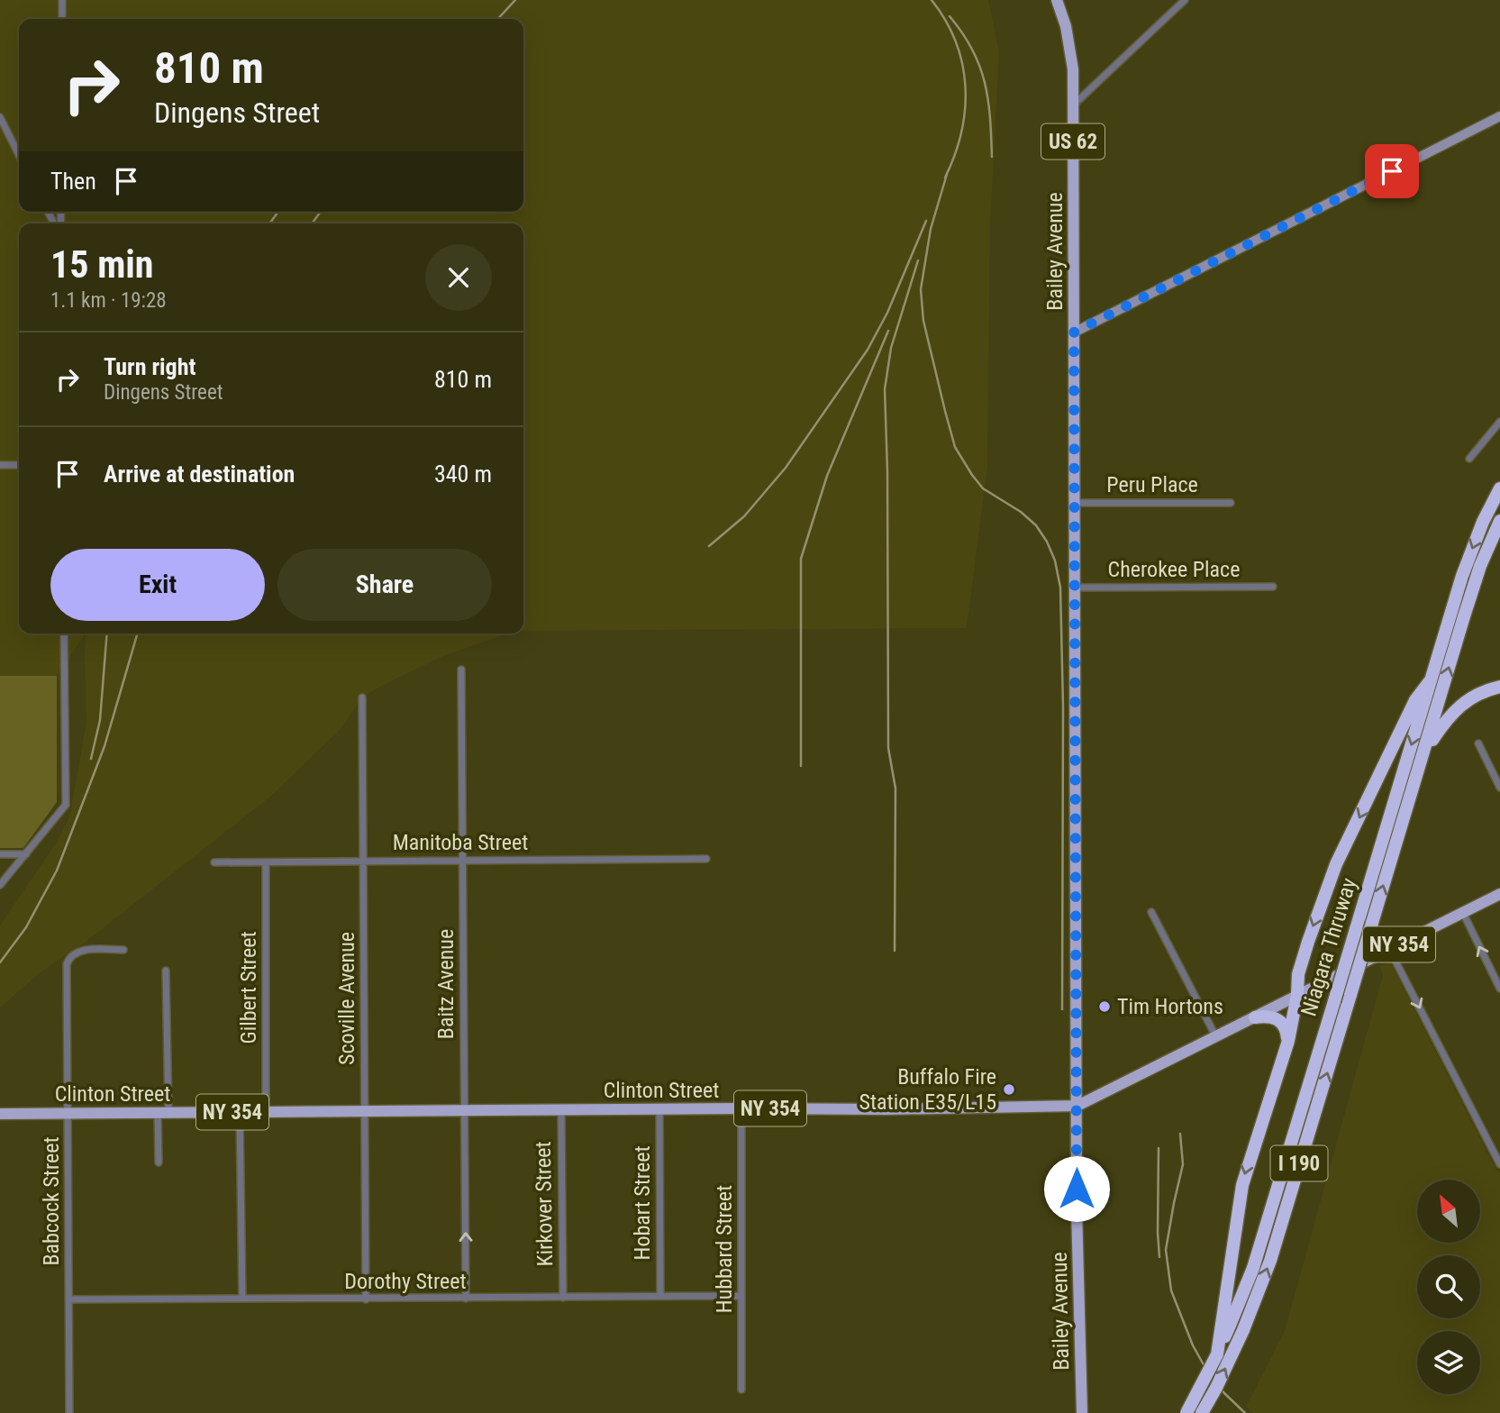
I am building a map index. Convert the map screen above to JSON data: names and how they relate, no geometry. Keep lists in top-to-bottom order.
{
  "streets": {
    "highway": ["Niagara Thruway", "I 190"],
    "main road": [
      "US 62",
      "Bailey Avenue",
      "NY 354",
      "Clinton Street"
    ],
    "street": [
      "Peru Place",
      "Cherokee Place",
      "Manitoba Street",
      "Baitz Avenue",
      "Gilbert Street",
      "Scoville Avenue",
      "Babcock Street",
      "Hobart Street",
      "Kirkover Street",
      "Hubbard Street",
      "Dorothy Street"
    ]
  },
  "crossings": [
    ["Bailey Avenue", "Peru Place"],
    ["Bailey Avenue", "Cherokee Place"],
    ["Bailey Avenue", "Clinton Street"],
    ["Manitoba Street", "Baitz Avenue"],
    ["Manitoba Street", "Gilbert Street"],
    ["Manitoba Street", "Scoville Avenue"],
    ["Baitz Avenue", "Clinton Street"],
    ["Baitz Avenue", "Dorothy Street"],
    ["Gilbert Street", "Clinton Street"],
    ["Scoville Avenue", "Clinton Street"],
    ["Scoville Avenue", "Dorothy Street"],
    ["Clinton Street", "Babcock Street"],
    ["Clinton Street", "Hobart Street"],
    ["Clinton Street", "Kirkover Street"],
    ["Clinton Street", "Hubbard Street"],
    ["Babcock Street", "Dorothy Street"],
    ["Hobart Street", "Dorothy Street"],
    ["Kirkover Street", "Dorothy Street"],
    ["Hubbard Street", "Dorothy Street"]
  ],
  "places": ["Tim Hortons", "Buffalo Fire Station E35/L15"],
  "north": "top left",
  "page": {
    "turn": ["810 m", "Dingens Street"],
    "then": "Then",
    "heading": ["15 min", "1.1 km · 19:28"],
    "list": [
      {
        "name": "Turn right",
        "note": "Dingens Street",
        "value": "810 m"
      },
      {
        "name": "Arrive at destination",
        "value": "340 m"
      }
    ],
    "buttons": ["Exit", "Share"]
  }
}
